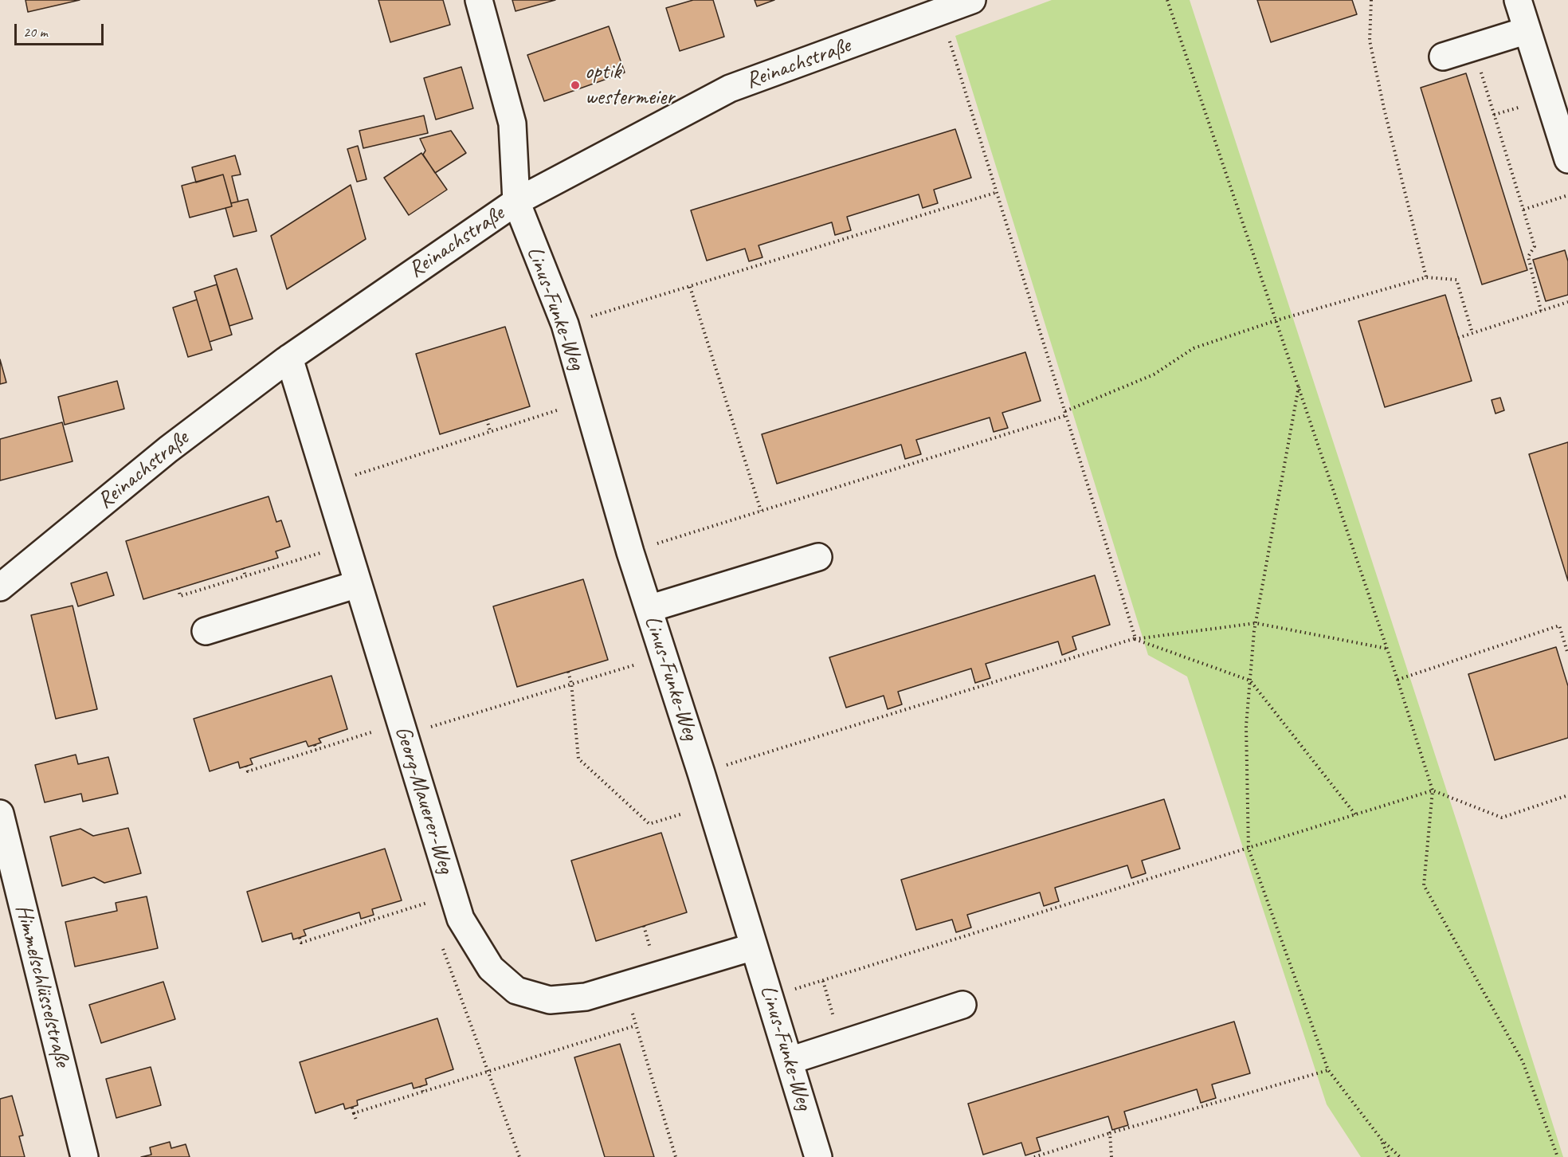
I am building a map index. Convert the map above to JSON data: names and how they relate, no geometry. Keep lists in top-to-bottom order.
{
  "streets": {
    "street": [
      "Reinachstraße",
      "Linus-Funke-Weg",
      "Georg-Mauerer-Weg",
      "Himmelschlüsselstraße"
    ]
  },
  "crossings": [
    ["Reinachstraße", "Linus-Funke-Weg"],
    ["Reinachstraße", "Georg-Mauerer-Weg"],
    ["Linus-Funke-Weg", "Georg-Mauerer-Weg"]
  ],
  "places": ["optik westermeier"],
  "scale_bar": "20 m"
}
